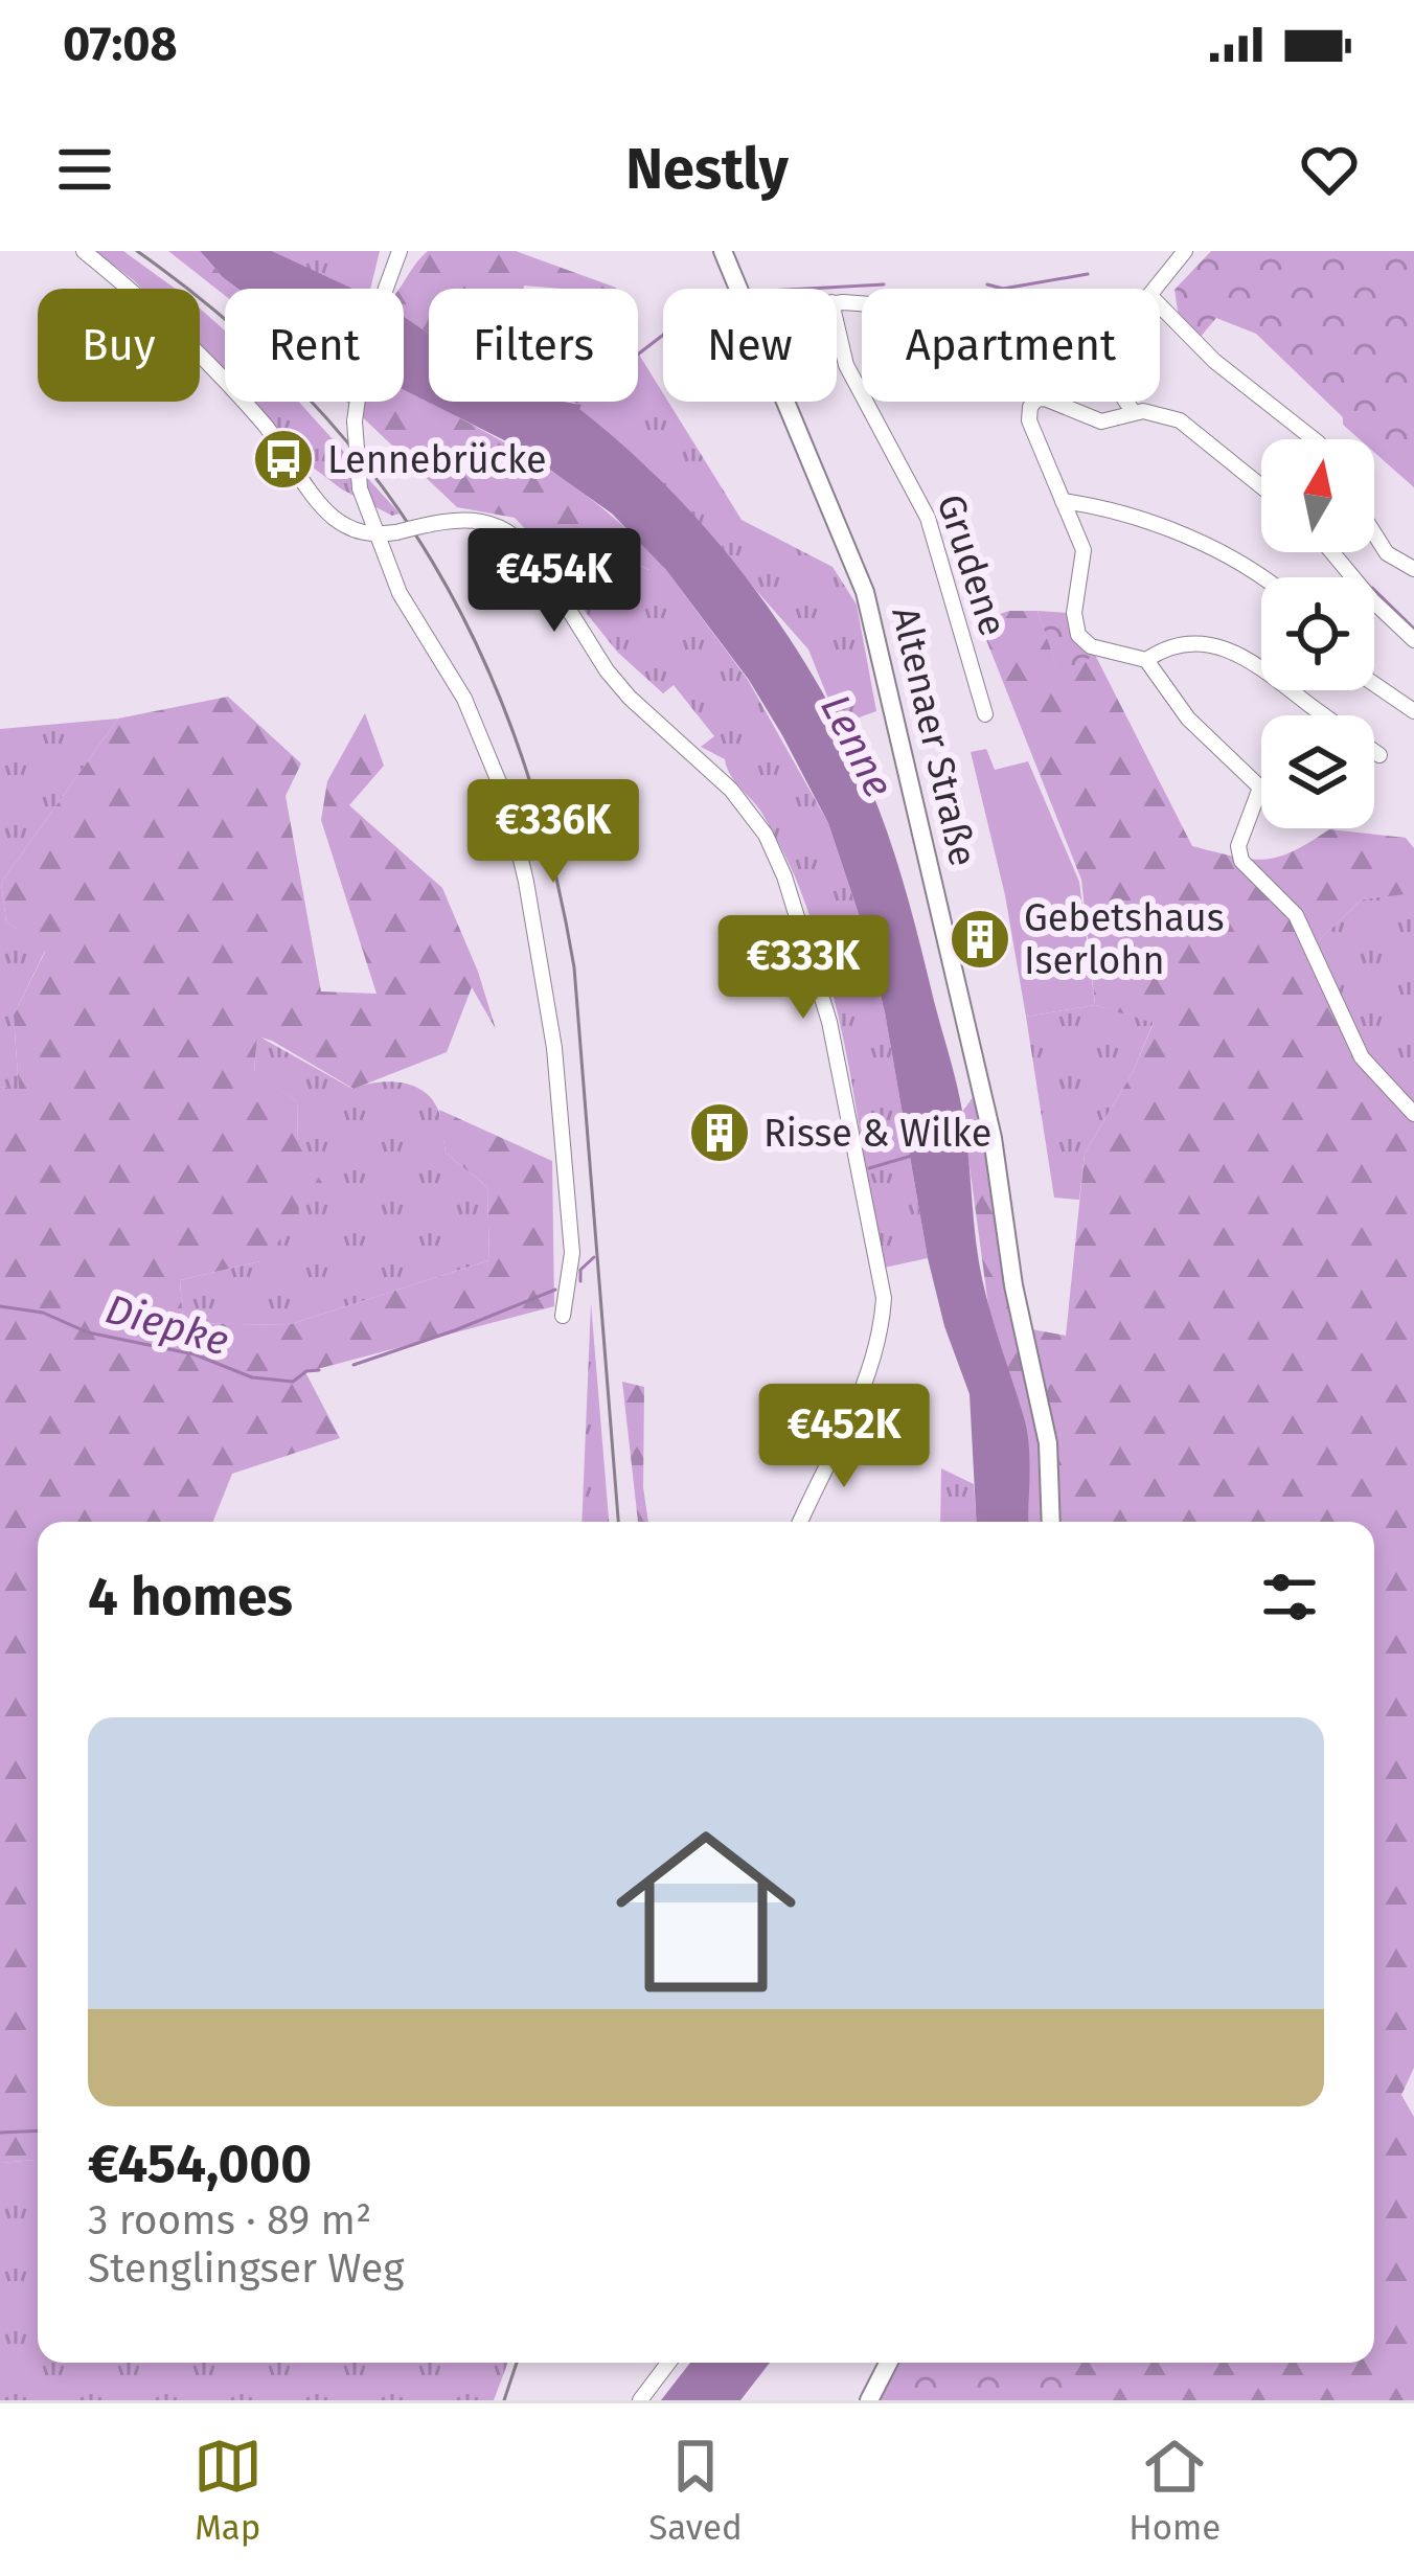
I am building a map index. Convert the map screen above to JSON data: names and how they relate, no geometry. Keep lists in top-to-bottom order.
{
  "streets": {
    "main road": ["Altenaer Straße"],
    "street": ["Grudene"]
  },
  "water": ["Lenne", "Diepke"],
  "places": {
    "bus stop": ["Lennebrücke"],
    "building": ["Gebetshaus Iserlohn", "Risse & Wilke"]
  },
  "north": "top",
  "page": {
    "status": "07:08",
    "header": "Nestly",
    "chip": [
      "Buy",
      "Rent",
      "Filters",
      "New",
      "Apartment"
    ],
    "price": [
      "€454K",
      "€336K",
      "€333K",
      "€452K"
    ],
    "heading": "4 homes",
    "list": [
      {
        "name": "€454,000",
        "note": "3 rooms · 89 m² · Stenglingser Weg"
      }
    ],
    "tabs": ["Map", "Saved", "Home"]
  }
}
